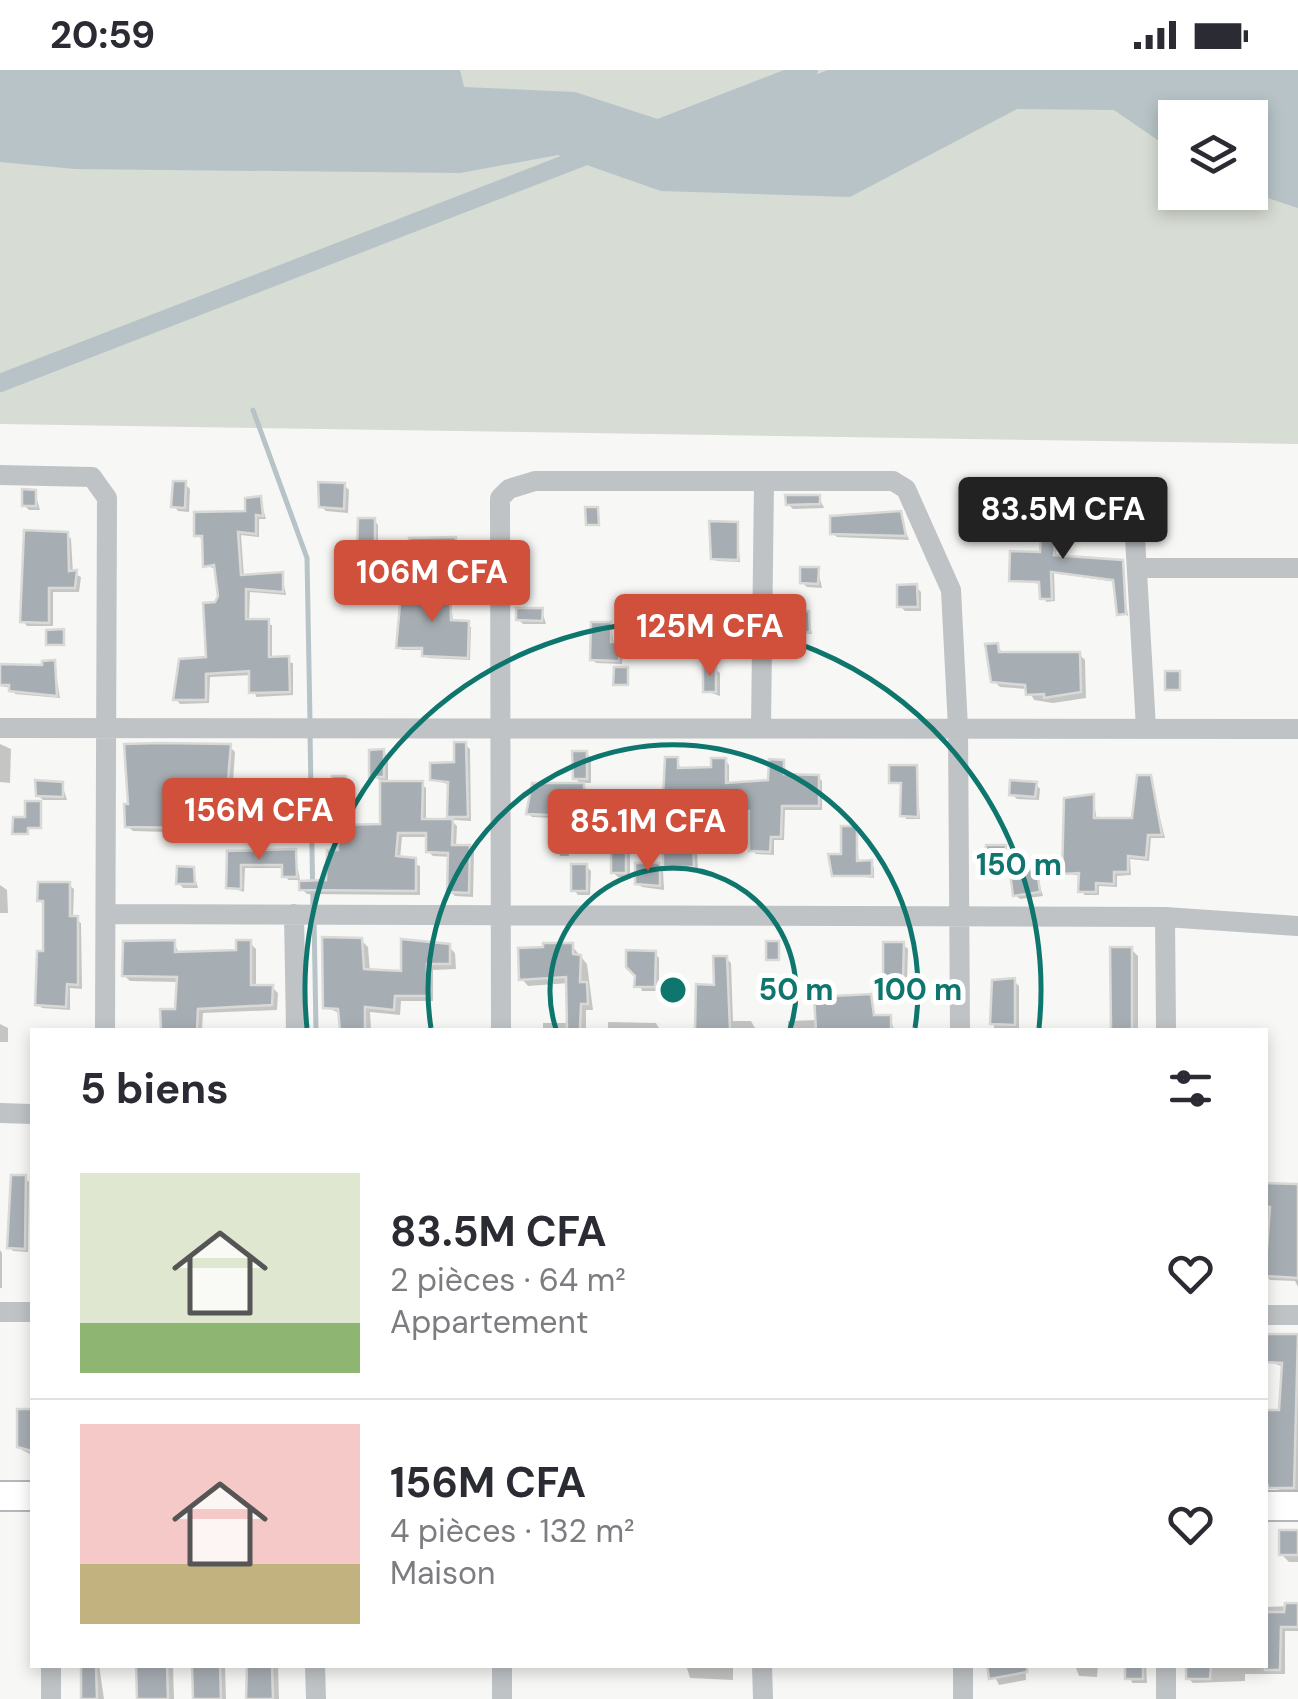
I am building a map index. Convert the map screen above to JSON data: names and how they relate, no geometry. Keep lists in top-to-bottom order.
{
  "page": {
    "status": "20:59",
    "price": [
      "83.5M CFA",
      "106M CFA",
      "125M CFA",
      "156M CFA",
      "85.1M CFA"
    ],
    "heading": "5 biens",
    "list": [
      {
        "name": "83.5M CFA",
        "note": "2 pièces · 64 m² · Appartement"
      },
      {
        "name": "156M CFA",
        "note": "4 pièces · 132 m² · Maison"
      }
    ]
  },
  "rings": ["150 m", "50 m", "100 m"]
}
